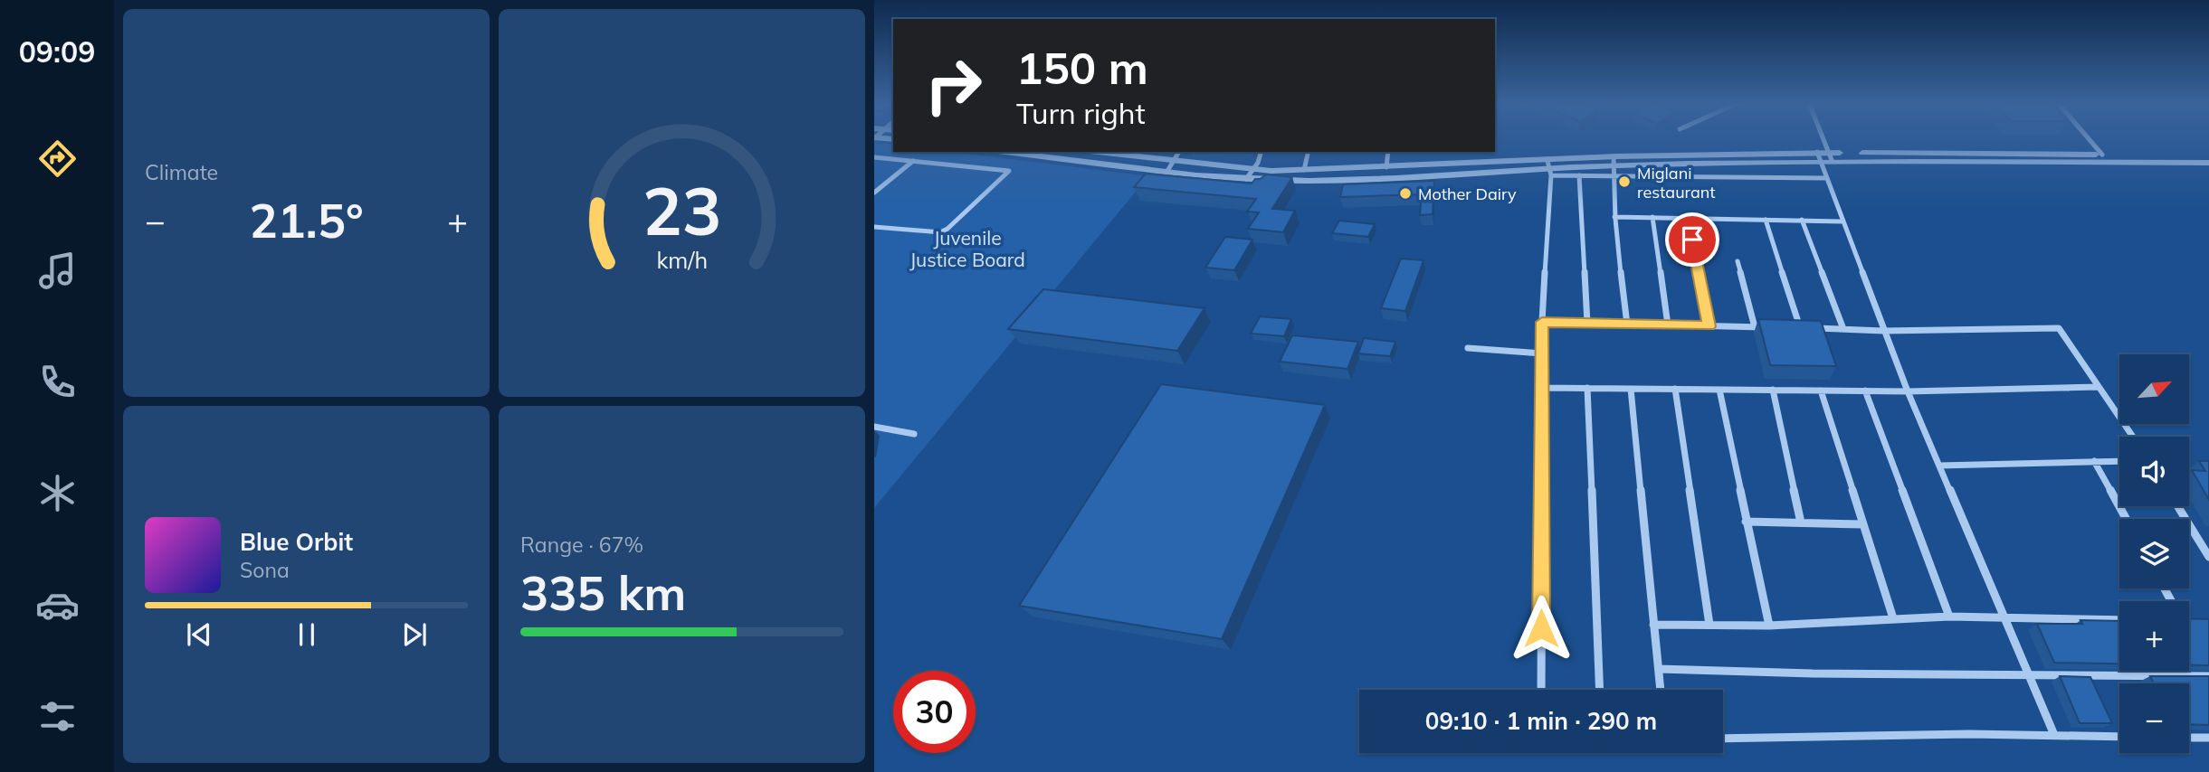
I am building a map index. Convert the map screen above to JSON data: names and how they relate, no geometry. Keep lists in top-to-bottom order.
{
  "parks": ["Juvenile Justice Board"],
  "places": ["Miglani restaurant", "Mother Dairy"],
  "north": "top right",
  "page": {
    "tabs": "09:09",
    "tile": [
      "Climate",
      ["Range · 67%", "335 km"]
    ],
    "turn": ["150 m", "Turn right"],
    "heat": ["−", "21.5°", "+"],
    "map_buttons": ["+", "−"],
    "song": ["Blue Orbit", "Sona"],
    "limit": "30",
    "trip": "09:10 · 1 min · 290 m",
    "gauge": ["23", "km/h"]
  }
}
